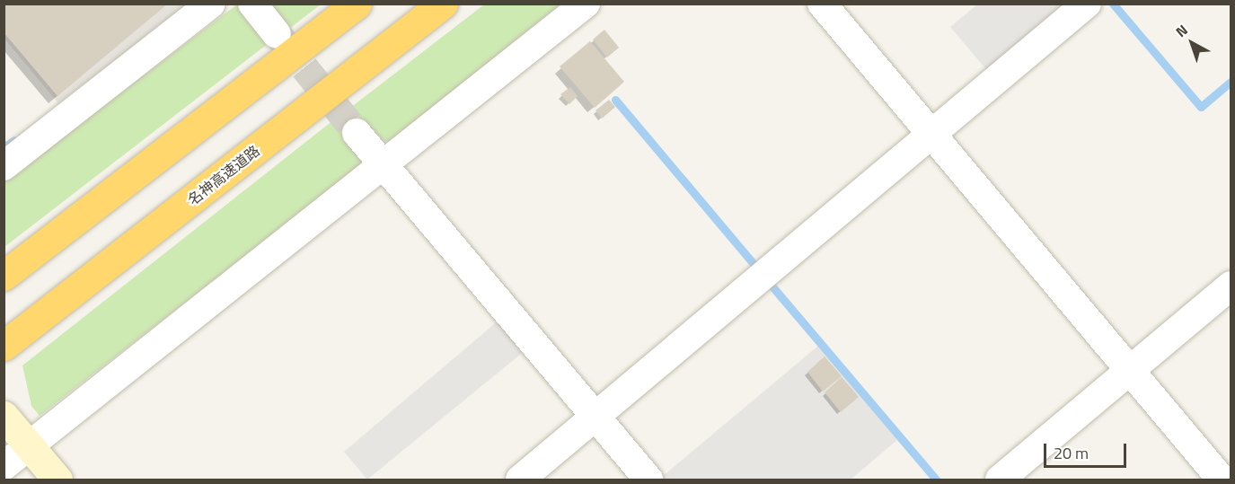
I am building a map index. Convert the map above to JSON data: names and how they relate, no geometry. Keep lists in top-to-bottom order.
{
  "streets": {
    "highway": ["名神高速道路"]
  },
  "scale_bar": "20 m",
  "north": "top left"
}
